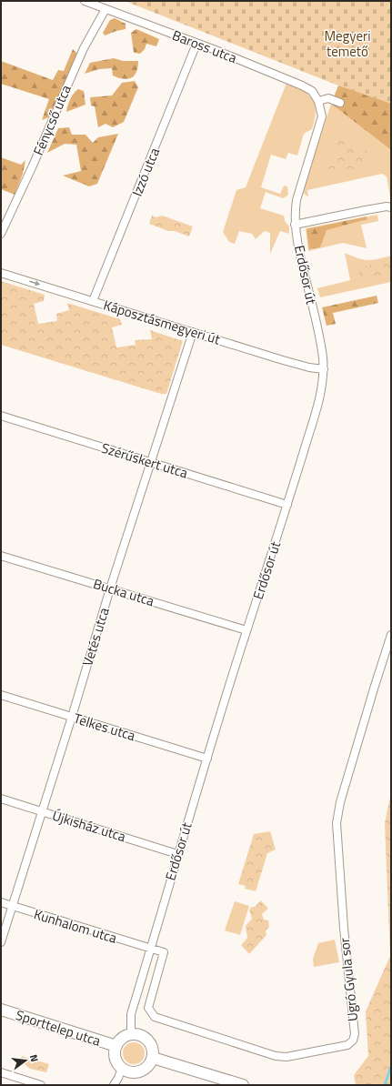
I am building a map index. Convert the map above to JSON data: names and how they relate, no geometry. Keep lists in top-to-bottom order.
{
  "streets": {
    "street": [
      "Baross utca",
      "Fénycső utca",
      "Izzó utca",
      "Erdősor út",
      "Káposztásmegyeri út",
      "Szérűskert utca",
      "Bucka utca",
      "Vetés utca",
      "Telkes utca",
      "Újkisház utca",
      "Kunhalom utca",
      "Ugró Gyula sor",
      "Sporttelep utca"
    ]
  },
  "crossings": [
    ["Baross utca", "Fénycső utca"],
    ["Baross utca", "Izzó utca"],
    ["Baross utca", "Erdősor út"],
    ["Izzó utca", "Káposztásmegyeri út"],
    ["Erdősor út", "Káposztásmegyeri út"],
    ["Erdősor út", "Szérűskert utca"],
    ["Erdősor út", "Bucka utca"],
    ["Erdősor út", "Telkes utca"],
    ["Erdősor út", "Újkisház utca"],
    ["Erdősor út", "Kunhalom utca"],
    ["Erdősor út", "Ugró Gyula sor"],
    ["Erdősor út", "Sporttelep utca"],
    ["Káposztásmegyeri út", "Vetés utca"],
    ["Szérűskert utca", "Vetés utca"],
    ["Bucka utca", "Vetés utca"],
    ["Vetés utca", "Telkes utca"],
    ["Vetés utca", "Újkisház utca"],
    ["Vetés utca", "Kunhalom utca"],
    ["Kunhalom utca", "Ugró Gyula sor"]
  ],
  "parks": ["Megyeri temető"],
  "north": "right"
}
